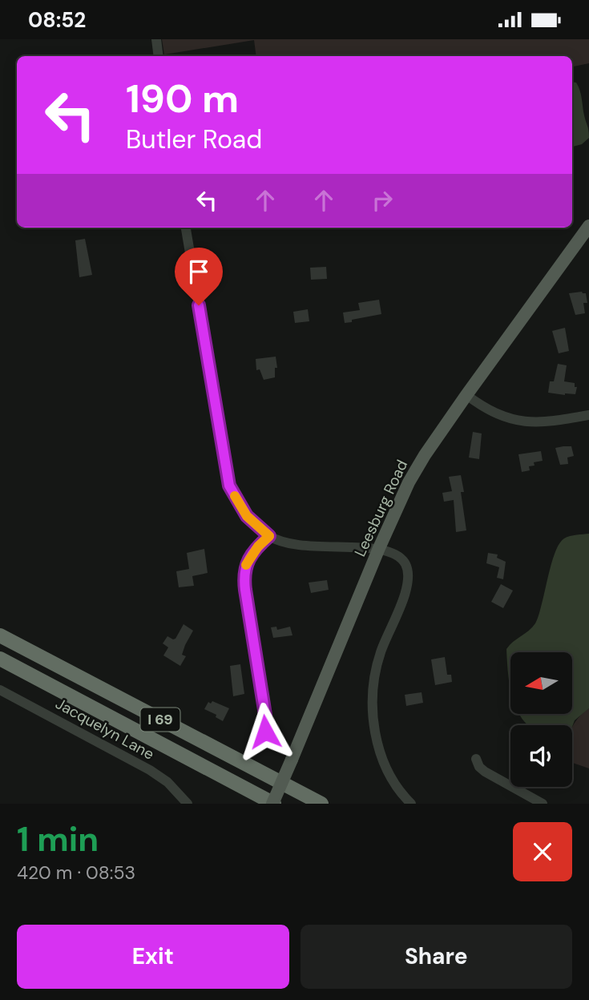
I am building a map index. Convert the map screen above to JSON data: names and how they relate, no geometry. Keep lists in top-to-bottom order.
{
  "streets": {
    "highway": ["I 69"],
    "main road": ["Leesburg Road"],
    "street": ["Jacquelyn Lane"]
  },
  "crossings": [
    ["Leesburg Road", "I 69"]
  ],
  "north": "left",
  "page": {
    "status": "08:52",
    "turn": ["190 m", "Butler Road"],
    "heading": ["1 min", "420 m · 08:53"],
    "buttons": ["Exit", "Share"]
  }
}
